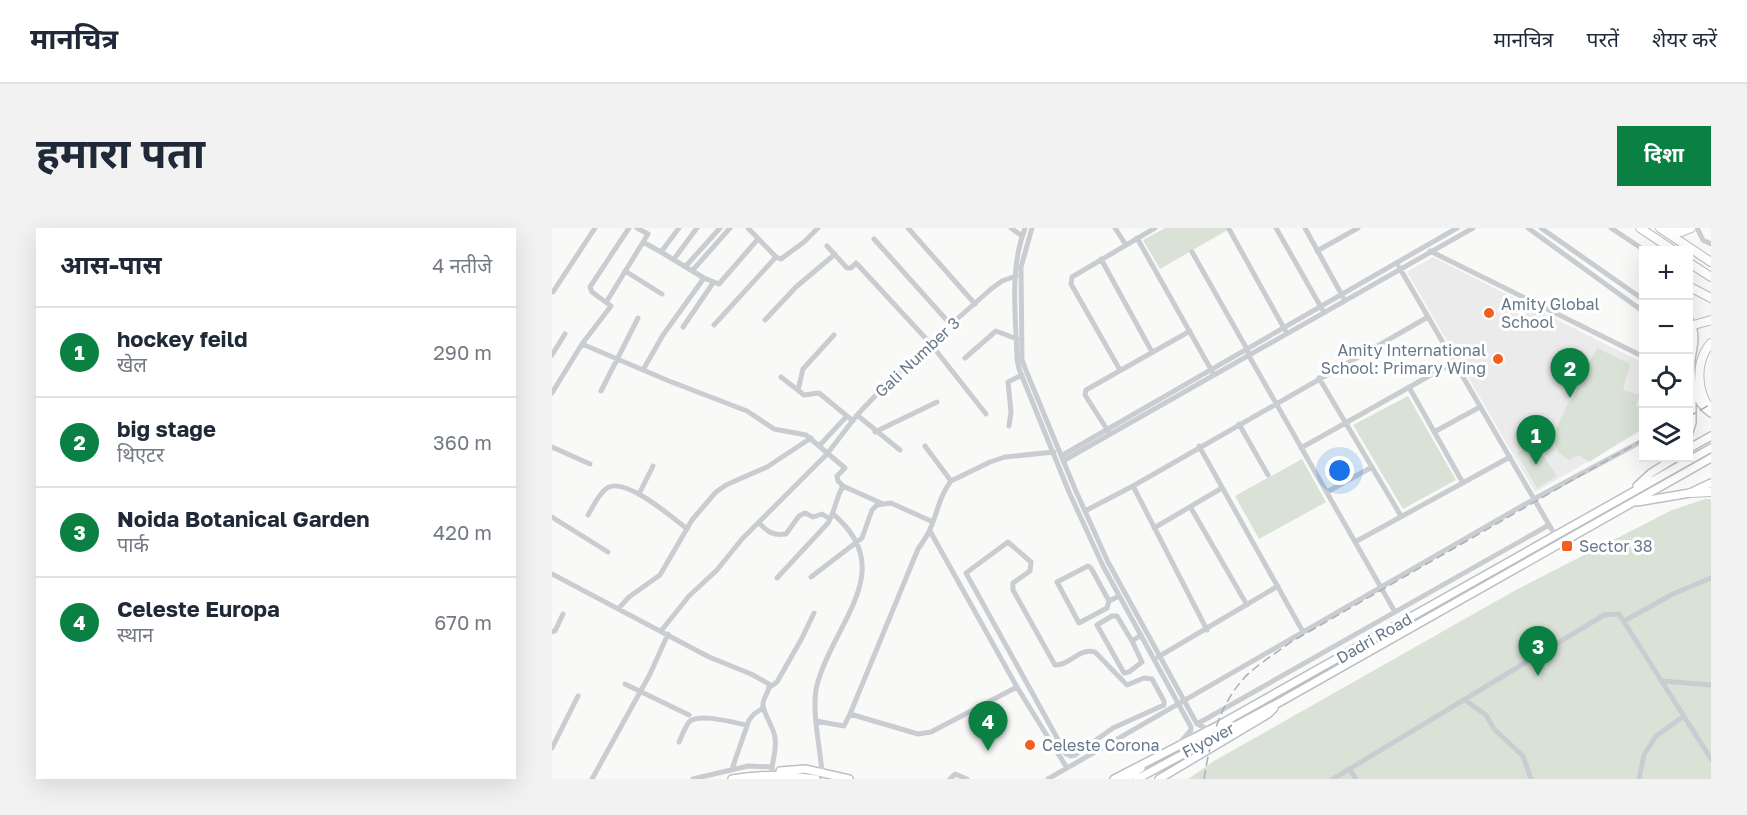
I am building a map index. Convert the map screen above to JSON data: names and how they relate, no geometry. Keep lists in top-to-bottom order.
{
  "streets": {
    "main road": ["Dadri Road", "Flyover"],
    "street": ["Gali Number 3"]
  },
  "crossings": [
    ["Dadri Road", "Flyover"]
  ],
  "places": {
    "other": ["Amity Global School", "Amity International School: Primary Wing", "Celeste Corona"],
    "transit": ["Sector 38"]
  },
  "page": {
    "header": "मानचित्र",
    "nav": ["मानचित्र", "परतें", "शेयर करें"],
    "buttons": "दिशा",
    "title": "हमारा पता",
    "heading": ["आस-पास", "4 नतीजे"],
    "map_buttons": ["+", "−"],
    "list": [
      {
        "mark": "1",
        "name": "hockey feild",
        "note": "खेल",
        "value": "290 m"
      },
      {
        "mark": "2",
        "name": "big stage",
        "note": "थिएटर",
        "value": "360 m"
      },
      {
        "mark": "3",
        "name": "Noida Botanical Garden",
        "note": "पार्क",
        "value": "420 m"
      },
      {
        "mark": "4",
        "name": "Celeste Europa",
        "note": "स्थान",
        "value": "670 m"
      }
    ],
    "pins": [
      "2",
      "1",
      "3",
      "4"
    ]
  }
}
